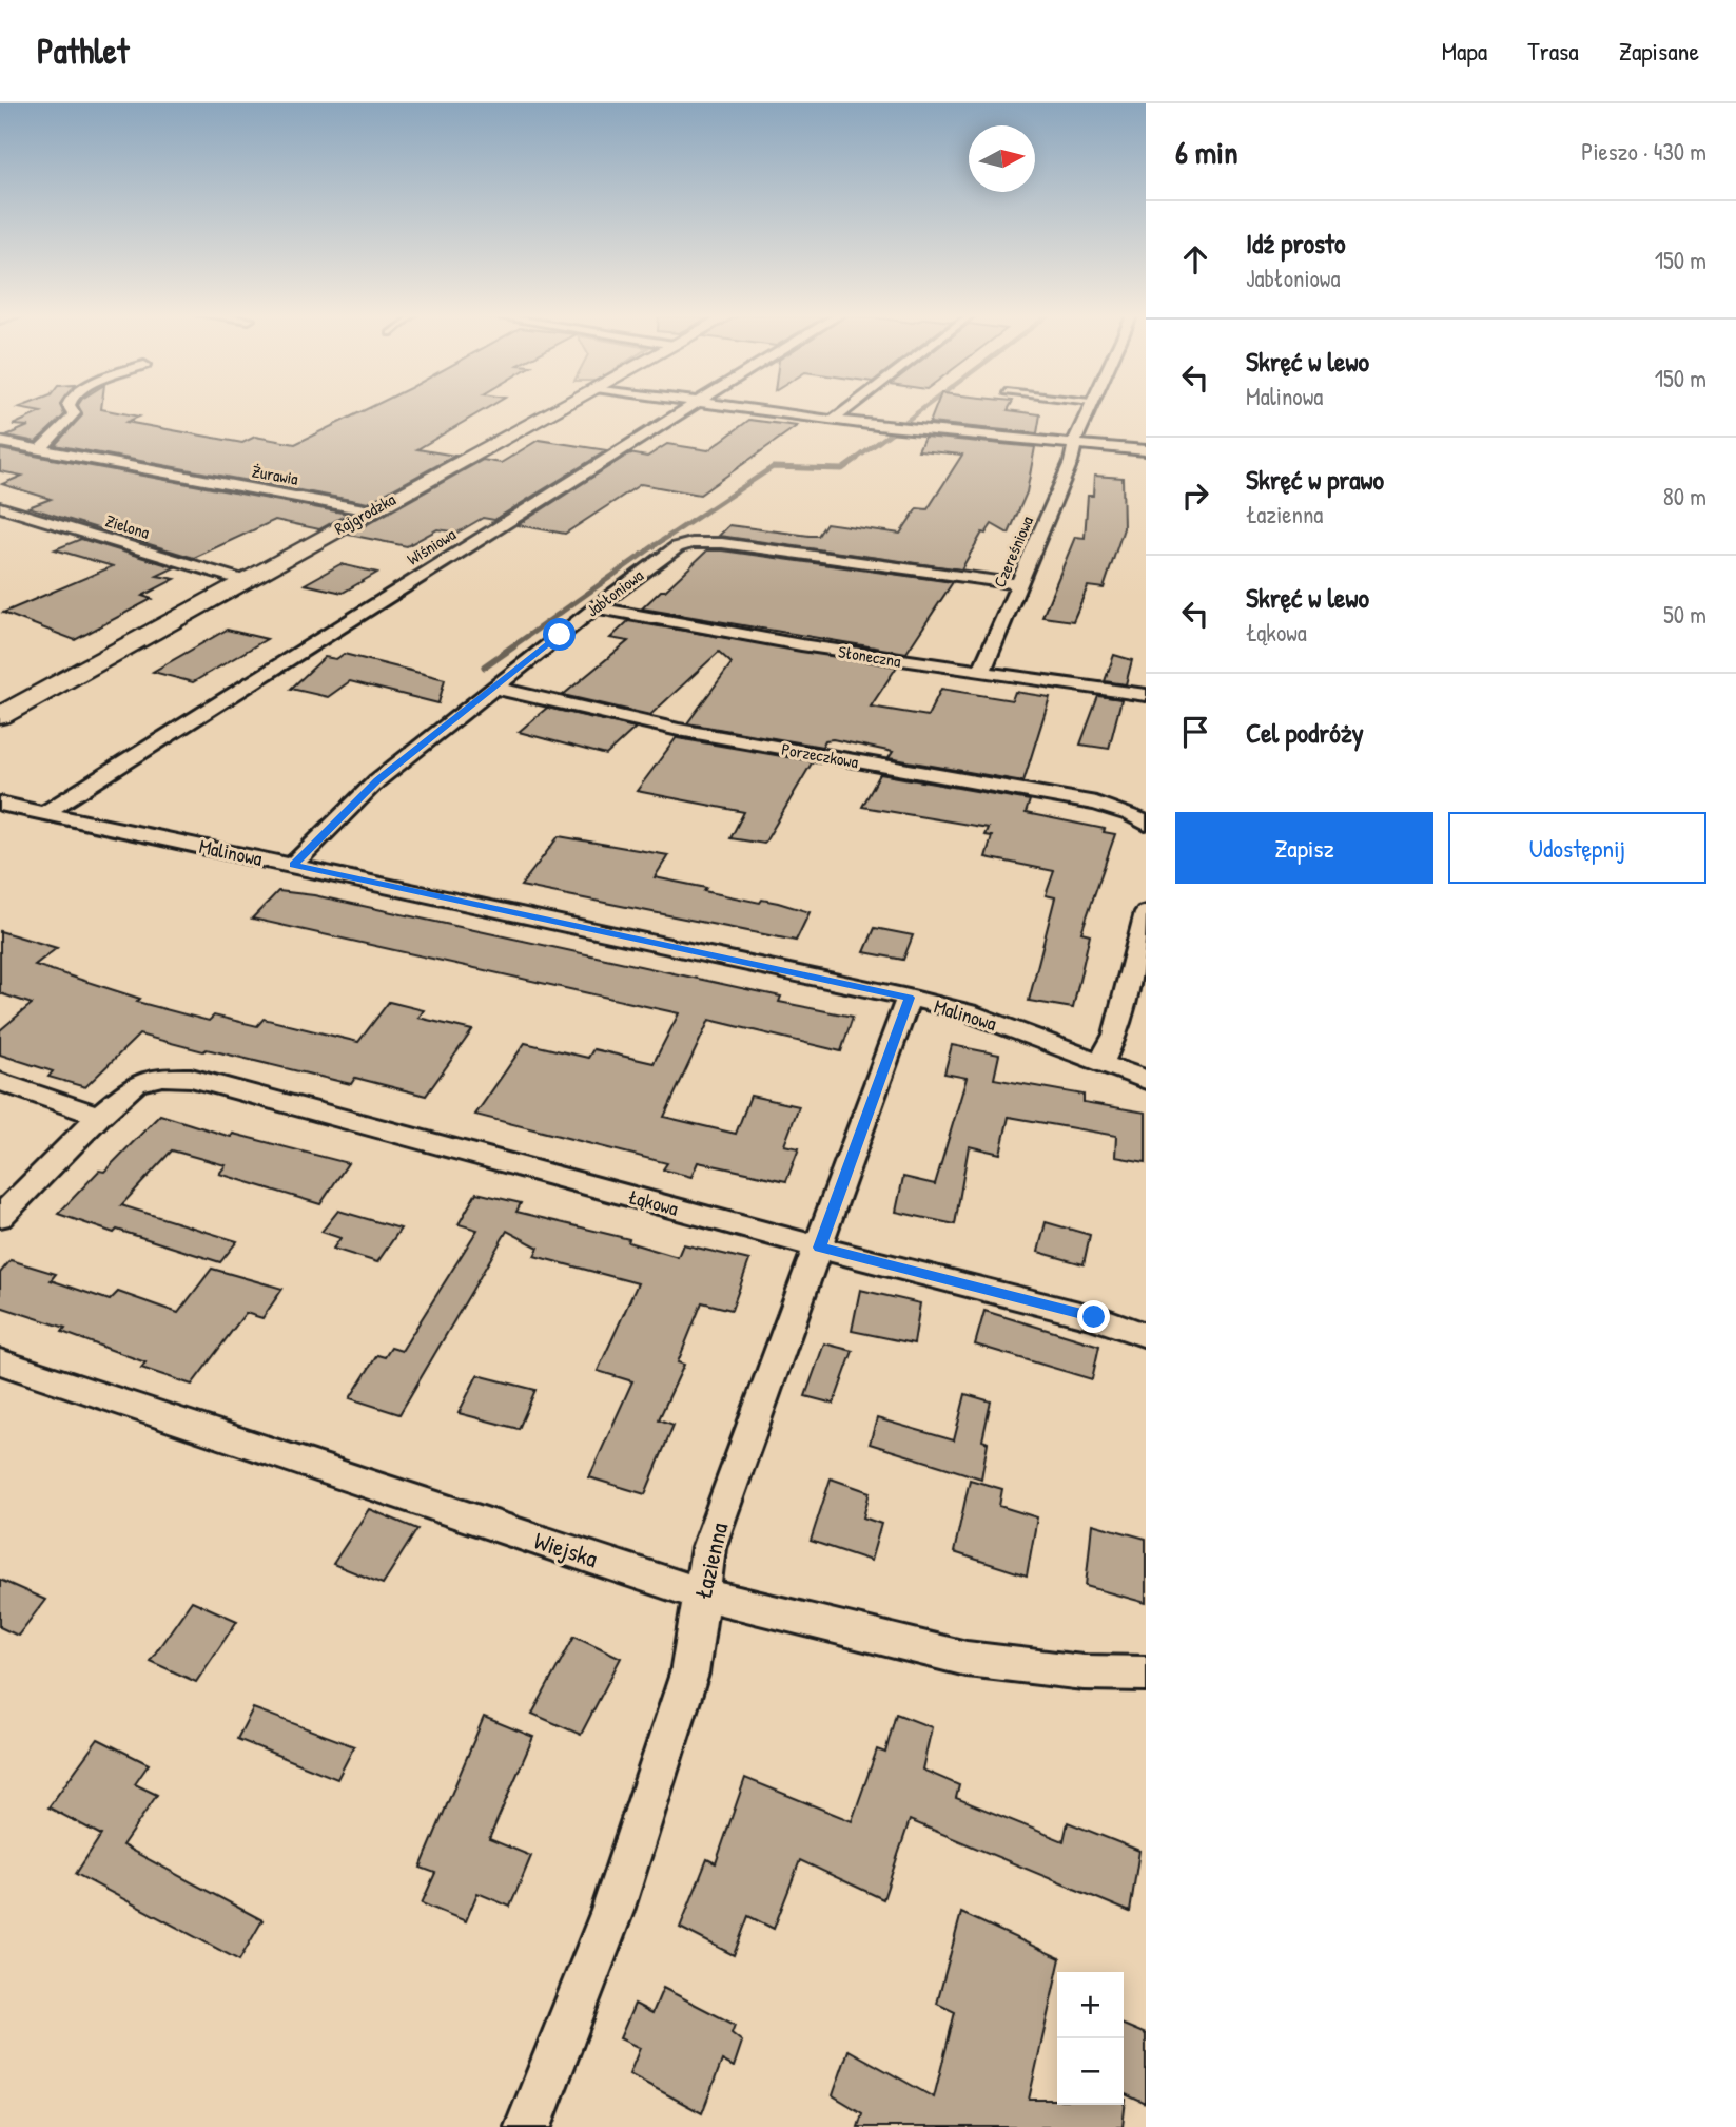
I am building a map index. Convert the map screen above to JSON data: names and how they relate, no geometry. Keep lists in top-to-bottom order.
{
  "streets": {
    "street": [
      "Żurawia",
      "Rajgrodzka",
      "Zielona",
      "Wiśniowa",
      "Czereśniowa",
      "Jabłoniowa",
      "Słoneczna",
      "Porzeczkowa",
      "Malinowa",
      "Łąkowa",
      "Wiejska",
      "Łazienna"
    ]
  },
  "crossings": [
    ["Żurawia", "Rajgrodzka"],
    ["Rajgrodzka", "Zielona"],
    ["Wiśniowa", "Malinowa"],
    ["Czereśniowa", "Jabłoniowa"],
    ["Czereśniowa", "Słoneczna"],
    ["Jabłoniowa", "Słoneczna"],
    ["Jabłoniowa", "Porzeczkowa"],
    ["Jabłoniowa", "Malinowa"],
    ["Malinowa", "Łazienna"],
    ["Łąkowa", "Łazienna"],
    ["Wiejska", "Łazienna"]
  ],
  "north": "right",
  "page": {
    "header": "Pathlet",
    "nav": ["Mapa", "Trasa", "Zapisane"],
    "heading": ["6 min", "Pieszo · 430 m"],
    "list": [
      ["Idź prosto", "Jabłoniowa", "150 m"],
      ["Skręć w lewo", "Malinowa", "150 m"],
      ["Skręć w prawo", "Łazienna", "80 m"],
      ["Skręć w lewo", "Łąkowa", "50 m"],
      "Cel podróży"
    ],
    "buttons": ["Zapisz", "Udostępnij"],
    "map_buttons": ["+", "−"]
  }
}
